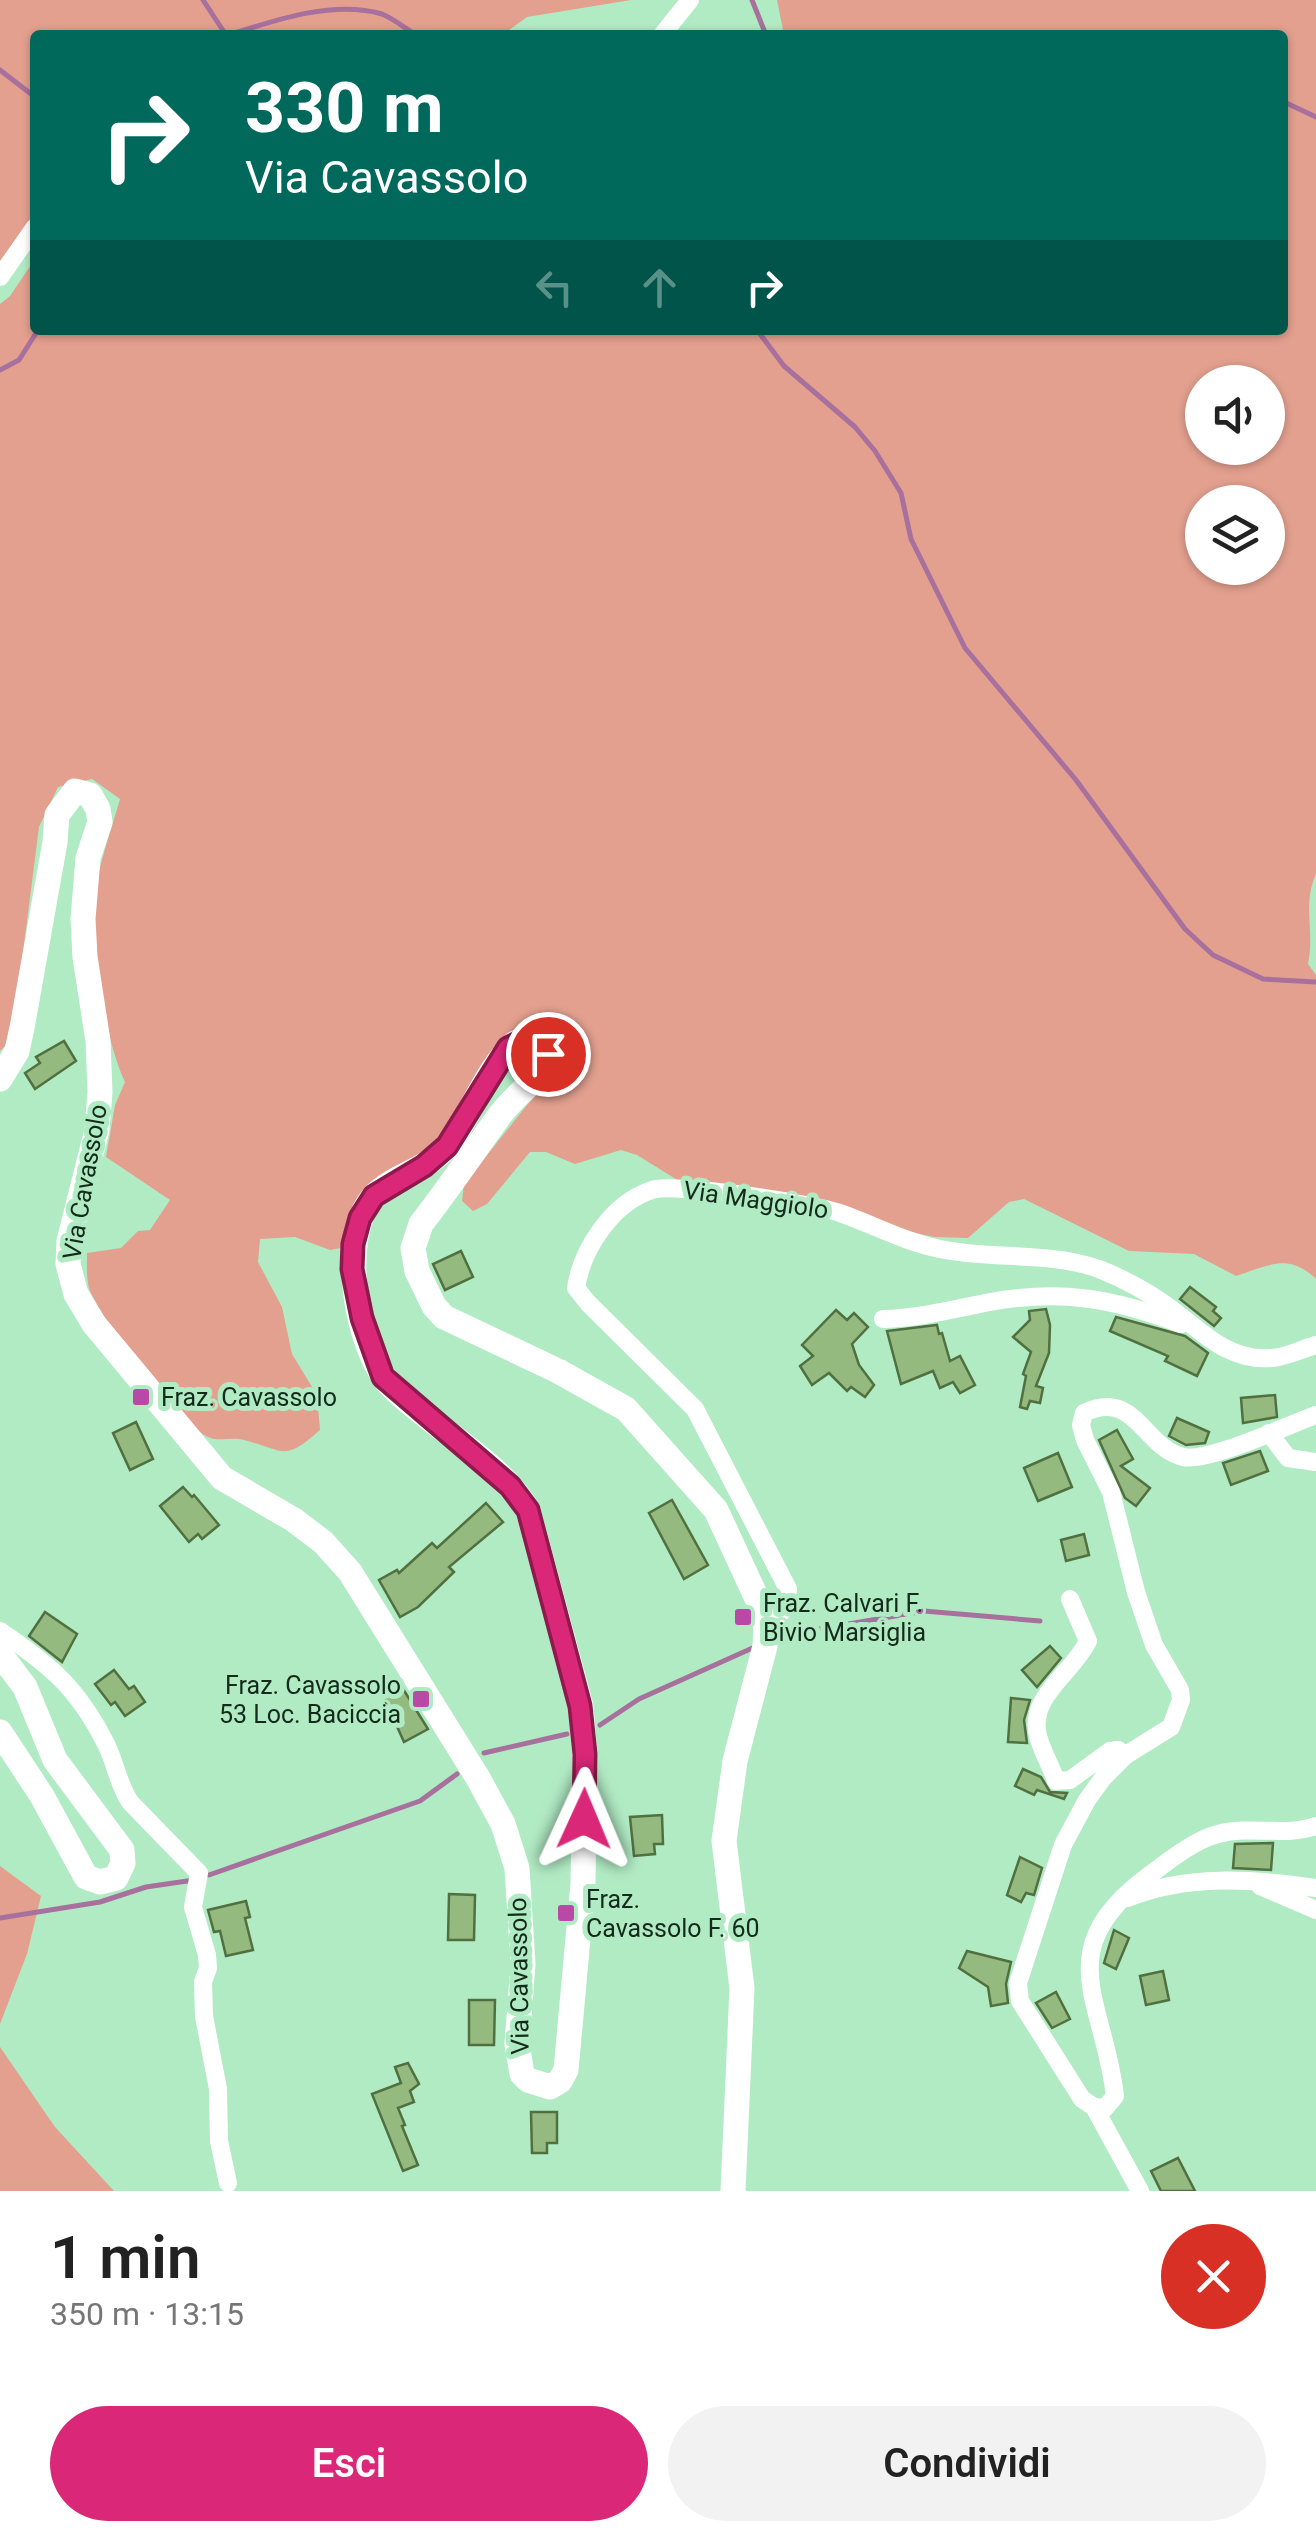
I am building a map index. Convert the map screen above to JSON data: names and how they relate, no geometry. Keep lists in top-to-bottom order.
{
  "streets": {
    "main road": ["Via Cavassolo"],
    "street": ["Via Maggiolo"]
  },
  "crossings": [
    ["Via Cavassolo", "Via Maggiolo"]
  ],
  "places": {
    "transit": [
      "Fraz. Cavassolo",
      "Fraz. Calvari F. Bivio Marsiglia",
      "Fraz. Cavassolo 53 Loc. Baciccia",
      "Fraz. Cavassolo F. 60"
    ]
  },
  "page": {
    "turn": ["330 m", "Via Cavassolo"],
    "heading": ["1 min", "350 m · 13:15"],
    "buttons": ["Esci", "Condividi"]
  }
}
